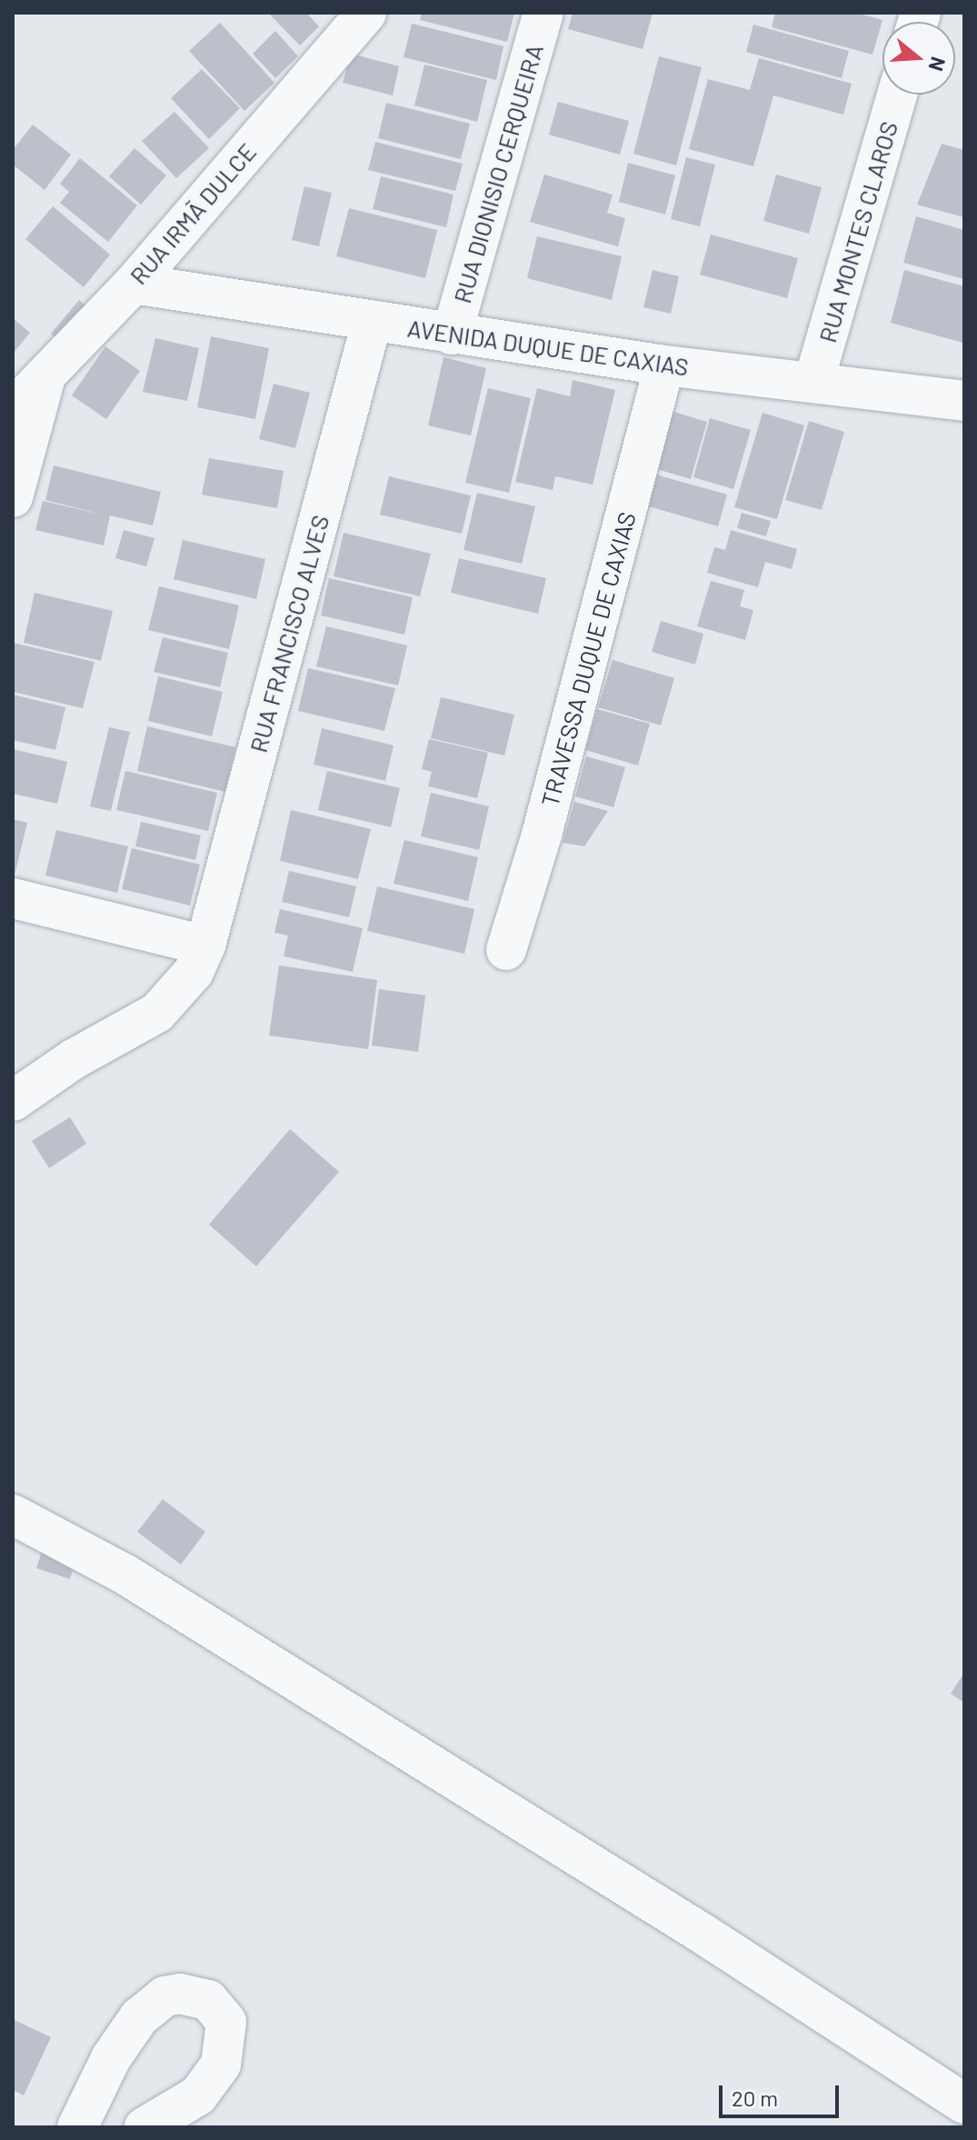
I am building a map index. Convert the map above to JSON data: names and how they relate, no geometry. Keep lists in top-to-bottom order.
{
  "streets": {
    "street": [
      "RUA DIONISIO CERQUEIRA",
      "RUA IRMÃ DULCE",
      "RUA MONTES CLAROS",
      "AVENIDA DUQUE DE CAXIAS",
      "RUA FRANCISCO ALVES",
      "TRAVESSA DUQUE DE CAXIAS"
    ]
  },
  "crossings": [
    ["RUA DIONISIO CERQUEIRA", "AVENIDA DUQUE DE CAXIAS"],
    ["RUA IRMÃ DULCE", "AVENIDA DUQUE DE CAXIAS"],
    ["RUA MONTES CLAROS", "AVENIDA DUQUE DE CAXIAS"],
    ["AVENIDA DUQUE DE CAXIAS", "RUA FRANCISCO ALVES"],
    ["AVENIDA DUQUE DE CAXIAS", "TRAVESSA DUQUE DE CAXIAS"]
  ],
  "scale_bar": "20 m",
  "north": "right"
}
